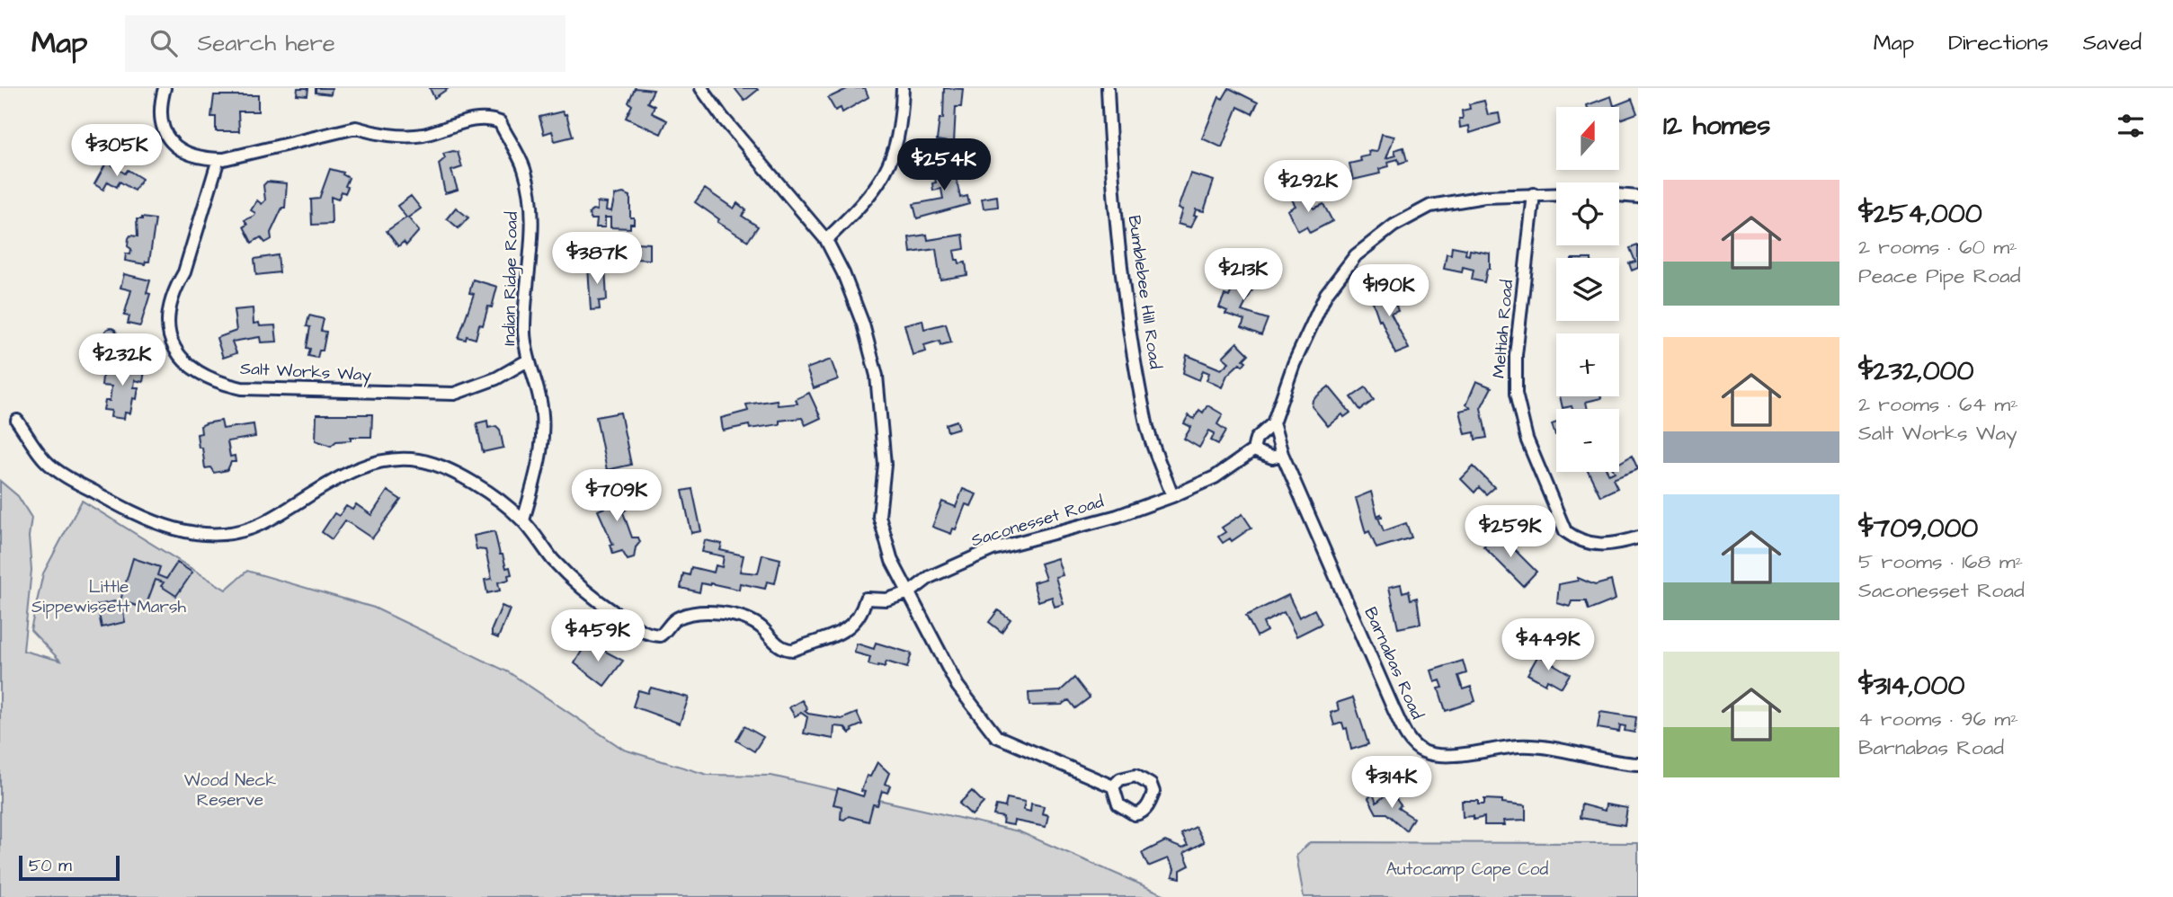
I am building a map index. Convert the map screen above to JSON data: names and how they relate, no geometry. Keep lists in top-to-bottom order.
{
  "streets": {
    "street": [
      "Indian Ridge Road",
      "Bumblebee Hill Road",
      "Meltiah Road",
      "Salt Works Way",
      "Saconesset Road",
      "Barnabas Road"
    ]
  },
  "crossings": [
    ["Indian Ridge Road", "Salt Works Way"],
    ["Indian Ridge Road", "Saconesset Road"],
    ["Bumblebee Hill Road", "Saconesset Road"],
    ["Meltiah Road", "Saconesset Road"],
    ["Saconesset Road", "Barnabas Road"]
  ],
  "parks": ["Little Sippewissett Marsh", "Wood Neck Reserve", "Autocamp Cape Cod"],
  "scale_bar": "50 m",
  "north": "top",
  "page": {
    "header": "Map",
    "search": "Search here",
    "nav": ["Map", "Directions", "Saved"],
    "heading": "12 homes",
    "map_buttons": ["+", "−"],
    "price": [
      "$305K",
      "$254K",
      "$292K",
      "$387K",
      "$213K",
      "$190K",
      "$232K",
      "$709K",
      "$259K",
      "$459K",
      "$449K",
      "$314K"
    ],
    "list": [
      {
        "name": "$254,000",
        "note": "2 rooms · 60 m² · Peace Pipe Road"
      },
      {
        "name": "$232,000",
        "note": "2 rooms · 64 m² · Salt Works Way"
      },
      {
        "name": "$709,000",
        "note": "5 rooms · 168 m² · Saconesset Road"
      },
      {
        "name": "$314,000",
        "note": "4 rooms · 96 m² · Barnabas Road"
      }
    ],
    "scale": "50 m"
  }
}
